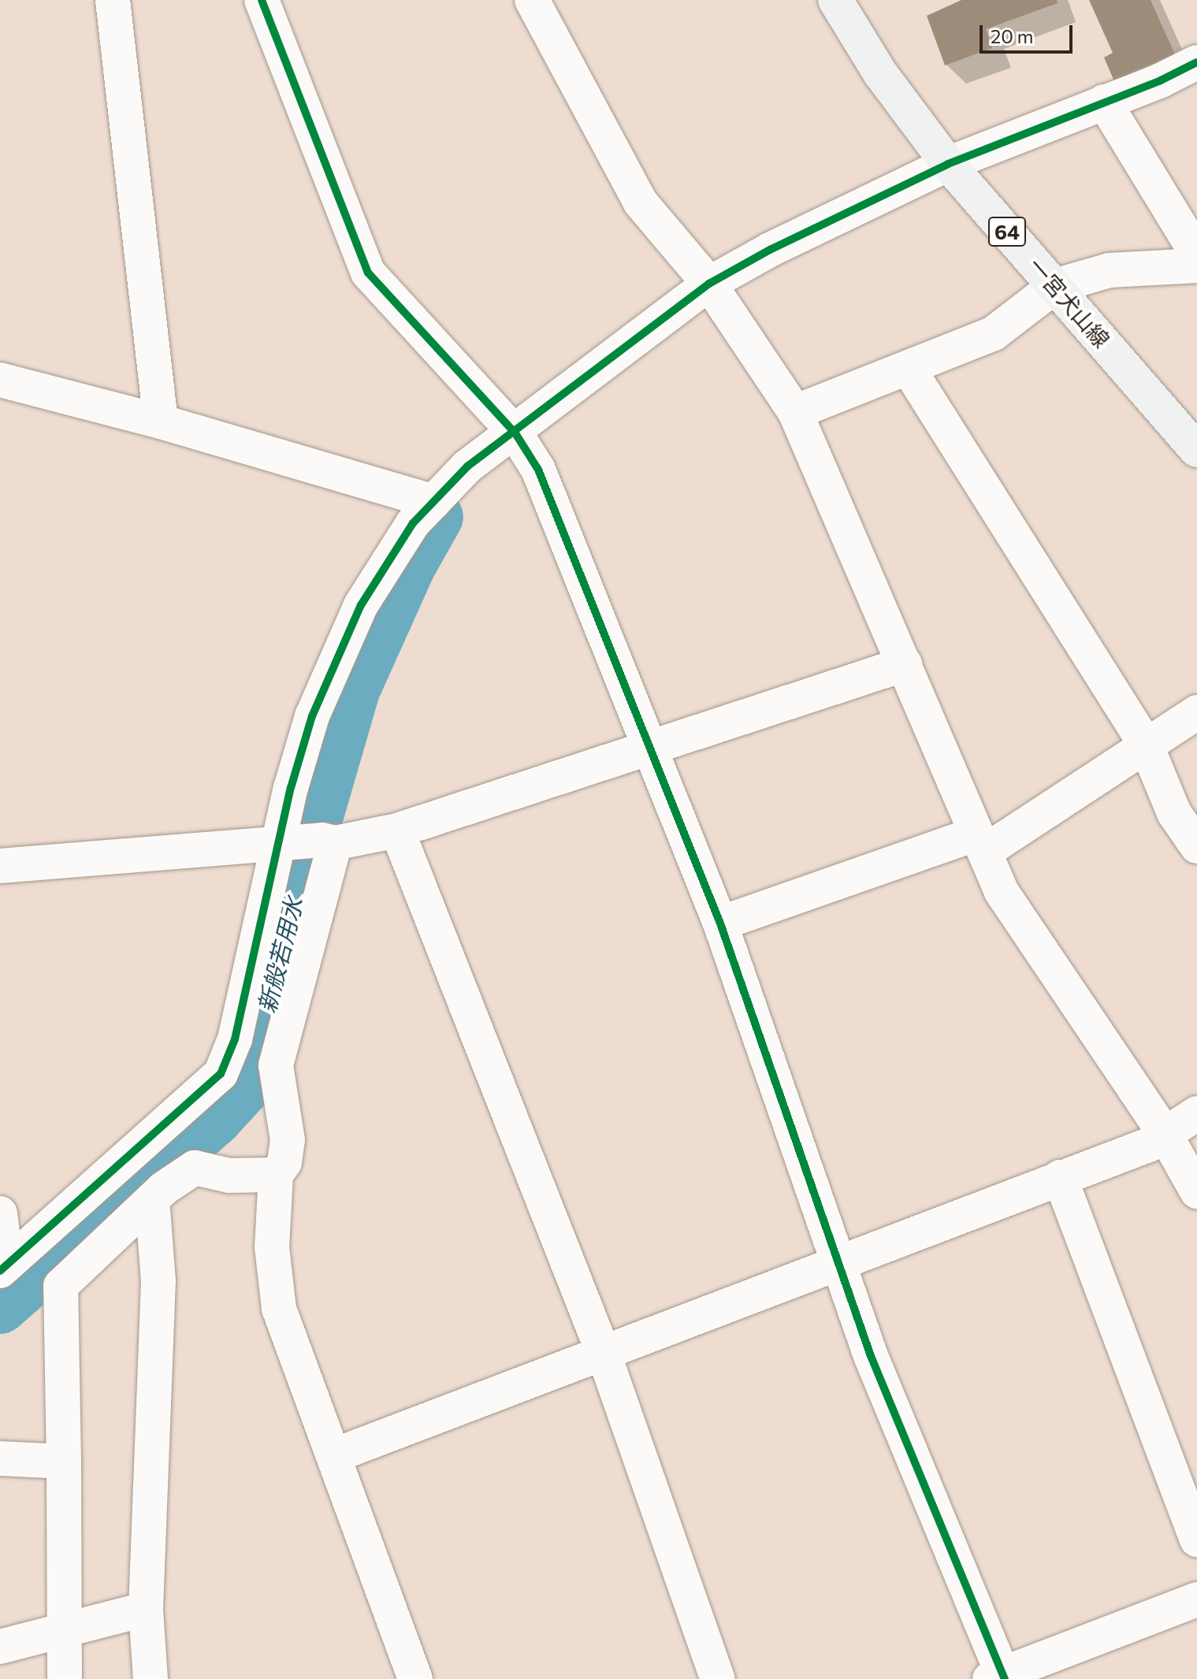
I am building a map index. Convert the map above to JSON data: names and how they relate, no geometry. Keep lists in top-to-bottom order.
{
  "streets": {
    "main road": ["64", "一宮犬山線"]
  },
  "water": ["新般若用水"],
  "scale_bar": "20 m"
}
